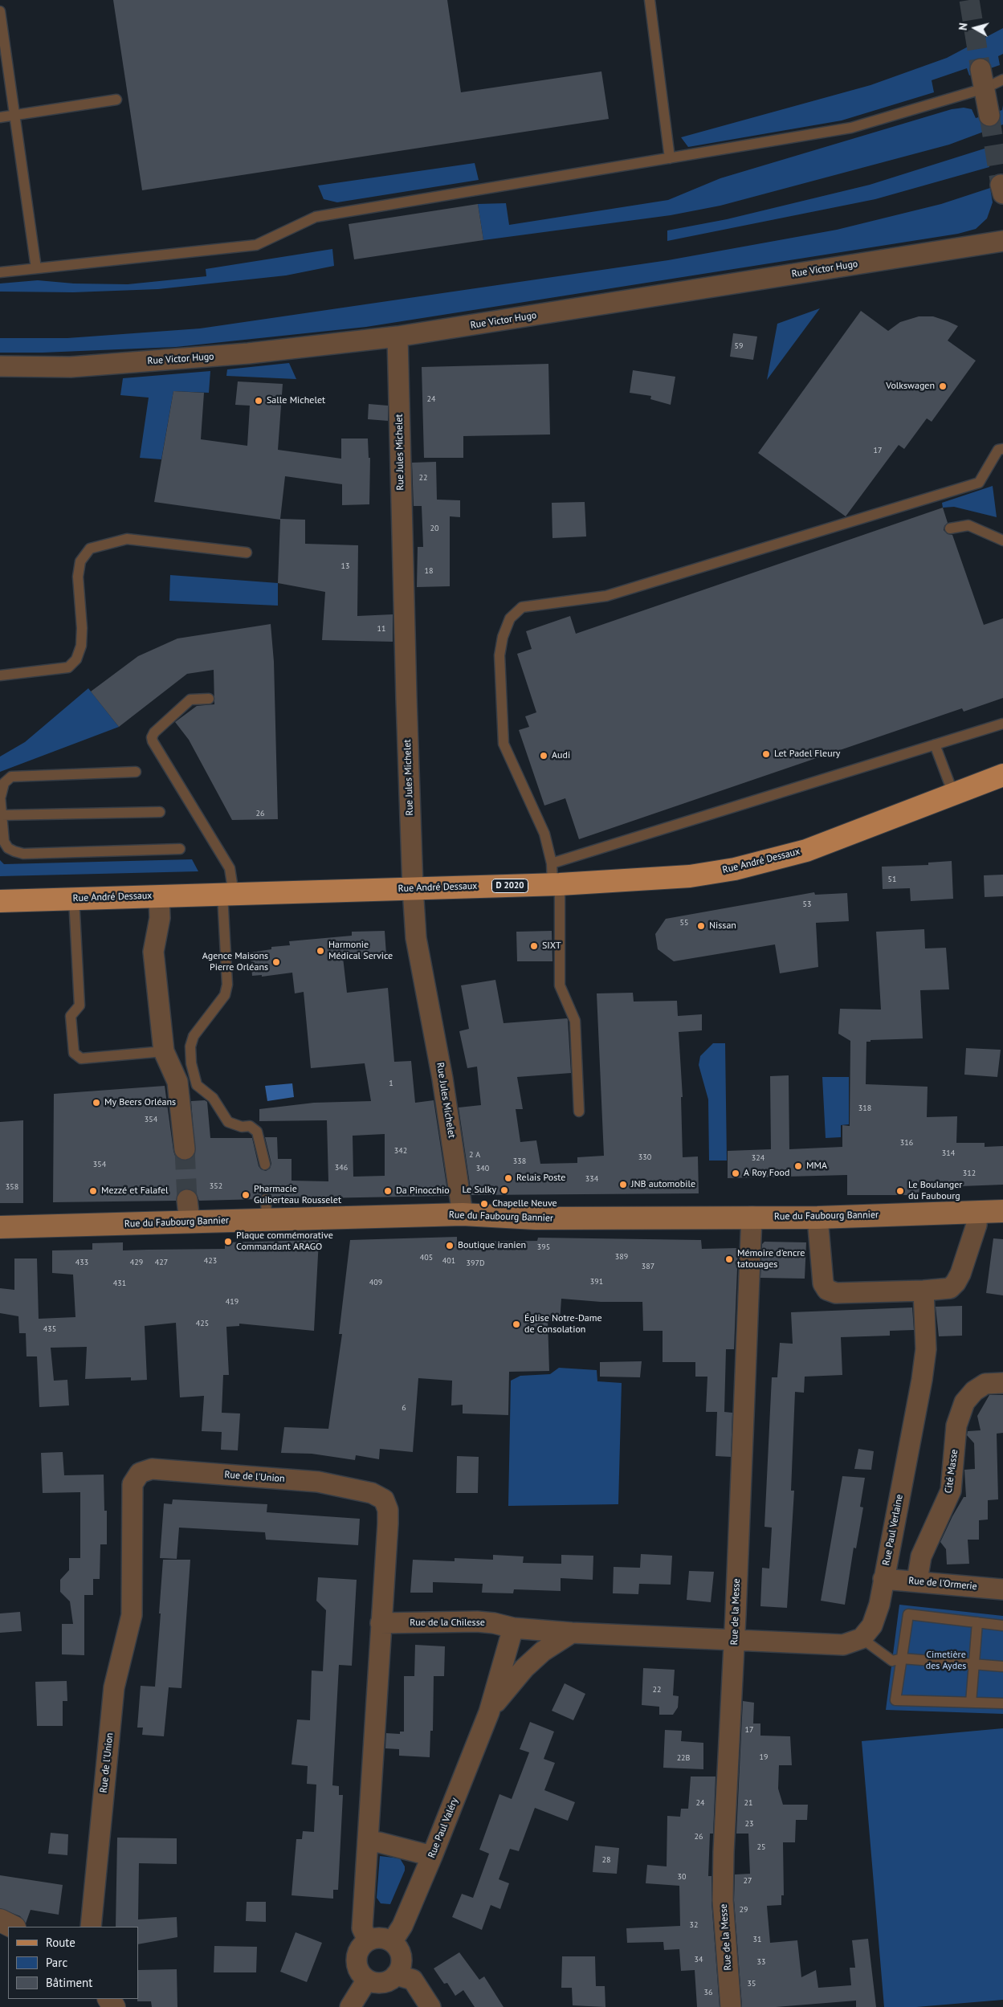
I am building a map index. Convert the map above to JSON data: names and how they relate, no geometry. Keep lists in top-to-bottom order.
{
  "streets": {
    "main road": ["Rue André Dessaux", "D 2020", "Rue du Faubourg Bannier"],
    "street": [
      "Rue Victor Hugo",
      "Rue Jules Michelet",
      "Cité Masse",
      "Rue de l'Union",
      "Rue Paul Verlaine",
      "Rue de l'Ormerie",
      "Rue de la Messe",
      "Rue de la Chilesse",
      "Rue Paul Valéry"
    ]
  },
  "crossings": [
    ["Rue Victor Hugo", "Rue Jules Michelet"],
    ["Rue Jules Michelet", "Rue André Dessaux"],
    ["Rue Jules Michelet", "Rue du Faubourg Bannier"],
    ["Rue du Faubourg Bannier", "Rue de la Messe"],
    ["Cité Masse", "Rue de l'Ormerie"],
    ["Rue de l'Union", "Rue de la Chilesse"],
    ["Rue de l'Union", "Rue Paul Valéry"],
    ["Rue Paul Verlaine", "Rue de l'Ormerie"],
    ["Rue de la Chilesse", "Rue Paul Valéry"]
  ],
  "parks": ["Cimetière des Aydes"],
  "places": [
    "Volkswagen",
    "Salle Michelet",
    "Let Padel Fleury",
    "Audi",
    "Nissan",
    "SIXT",
    "Harmonie Médical Service",
    "Agence Maisons Pierre Orléans",
    "My Beers Orléans",
    "MMA",
    "A Roy Food",
    "Relais Poste",
    "JNB automobile",
    "Le Sulky",
    "Mezzé et Falafel",
    "Da Pinocchio",
    "Le Boulanger du Faubourg",
    "Pharmacie Guiberteau Rousselet",
    "Chapelle Neuve",
    "Plaque commémorative Commandant ARAGO",
    "Boutique iranien",
    "Mémoire d'encre tatouages",
    "Église Notre-Dame de Consolation"
  ],
  "house_numbers": [
    "59",
    "24",
    "17",
    "22",
    "20",
    "13",
    "18",
    "11",
    "26",
    "51",
    "53",
    "55",
    "1",
    "318",
    "354",
    "316",
    "342",
    "314",
    "2 A",
    "330",
    "324",
    "338",
    "354",
    "346",
    "340",
    "312",
    "334",
    "352",
    "358",
    "395",
    "389",
    "405",
    "423",
    "401",
    "433",
    "429",
    "427",
    "397D",
    "387",
    "391",
    "409",
    "431",
    "419",
    "425",
    "435",
    "6",
    "22",
    "17",
    "19",
    "22B",
    "24",
    "21",
    "23",
    "26",
    "25",
    "28",
    "30",
    "27",
    "29",
    "32",
    "31",
    "34",
    "33",
    "35",
    "36"
  ],
  "legend": ["Route", "Parc", "Bâtiment"],
  "north": "left"
}
